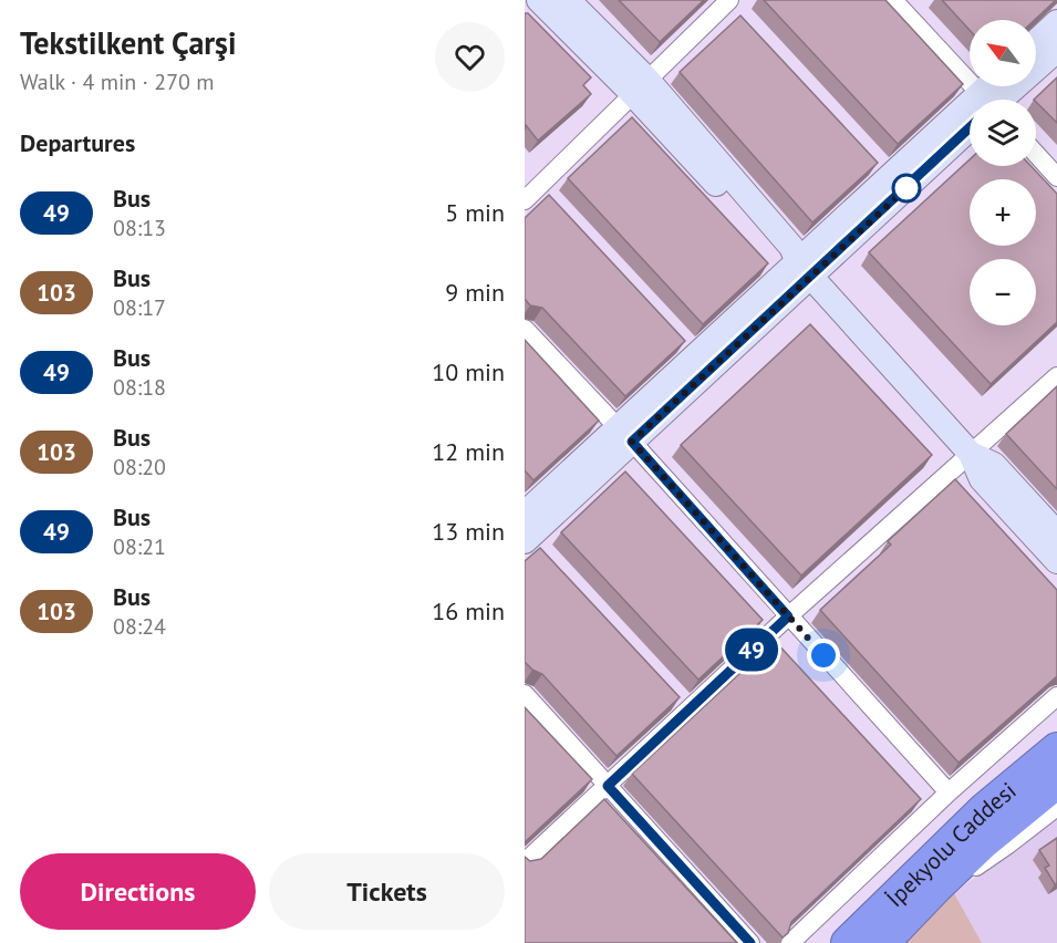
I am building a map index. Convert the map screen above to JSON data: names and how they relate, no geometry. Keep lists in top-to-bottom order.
{
  "streets": {
    "highway": ["İpekyolu Caddesi"]
  },
  "lines": ["bus line 49"],
  "north": "top left",
  "page": {
    "heading": [
      ["Tekstilkent Çarşi", "Walk · 4 min · 270 m"],
      "Departures"
    ],
    "on_map": "49",
    "map_buttons": ["+", "−"],
    "list": [
      {
        "mark": "49",
        "name": "Bus",
        "note": "08:13",
        "value": "5 min"
      },
      {
        "mark": "103",
        "name": "Bus",
        "note": "08:17",
        "value": "9 min"
      },
      {
        "mark": "49",
        "name": "Bus",
        "note": "08:18",
        "value": "10 min"
      },
      {
        "mark": "103",
        "name": "Bus",
        "note": "08:20",
        "value": "12 min"
      },
      {
        "mark": "49",
        "name": "Bus",
        "note": "08:21",
        "value": "13 min"
      },
      {
        "mark": "103",
        "name": "Bus",
        "note": "08:24",
        "value": "16 min"
      }
    ],
    "buttons": ["Directions", "Tickets"]
  }
}
